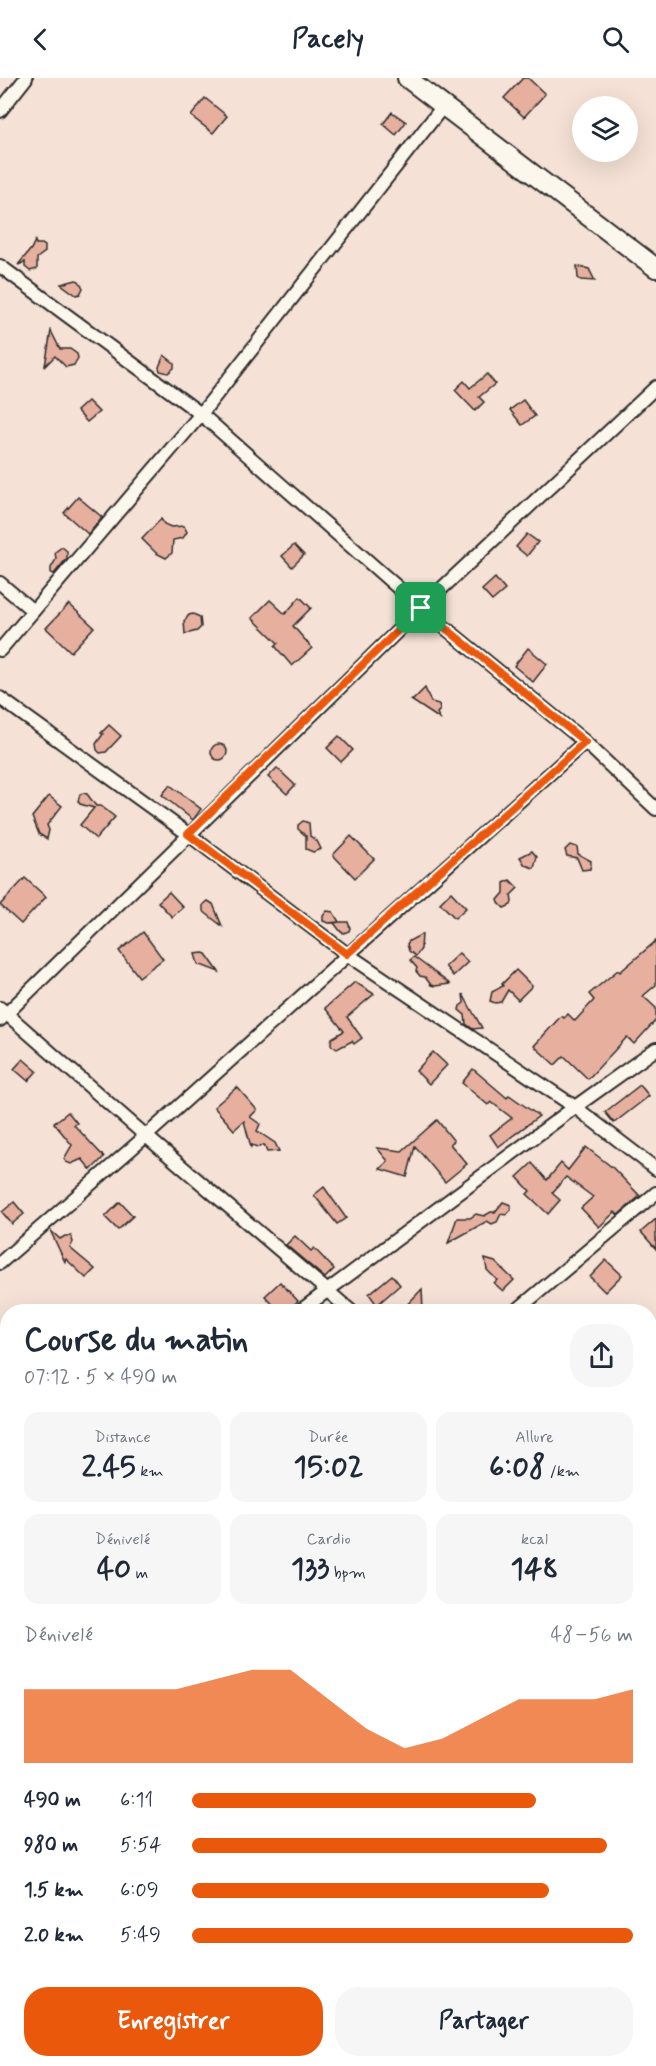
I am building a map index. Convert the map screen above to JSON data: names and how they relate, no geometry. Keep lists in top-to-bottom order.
{
  "page": {
    "header": "Pacely",
    "heading": ["Course du matin", "07:12 · 5 × 490 m"],
    "stats": [
      ["Distance", "2.45 km"],
      ["Durée", "15:02"],
      ["Allure", "6:08 /km"],
      ["Dénivelé", "40 m"],
      ["Cardio", "133 bpm"],
      ["kcal", "148"]
    ],
    "chart": ["Dénivelé", "48–56 m"],
    "list": [
      {
        "name": "490 m",
        "note": "6:11"
      },
      {
        "name": "980 m",
        "note": "5:54"
      },
      {
        "name": "1.5 km",
        "note": "6:09"
      },
      {
        "name": "2.0 km",
        "note": "5:49"
      }
    ],
    "buttons": ["Enregistrer", "Partager"]
  }
}
